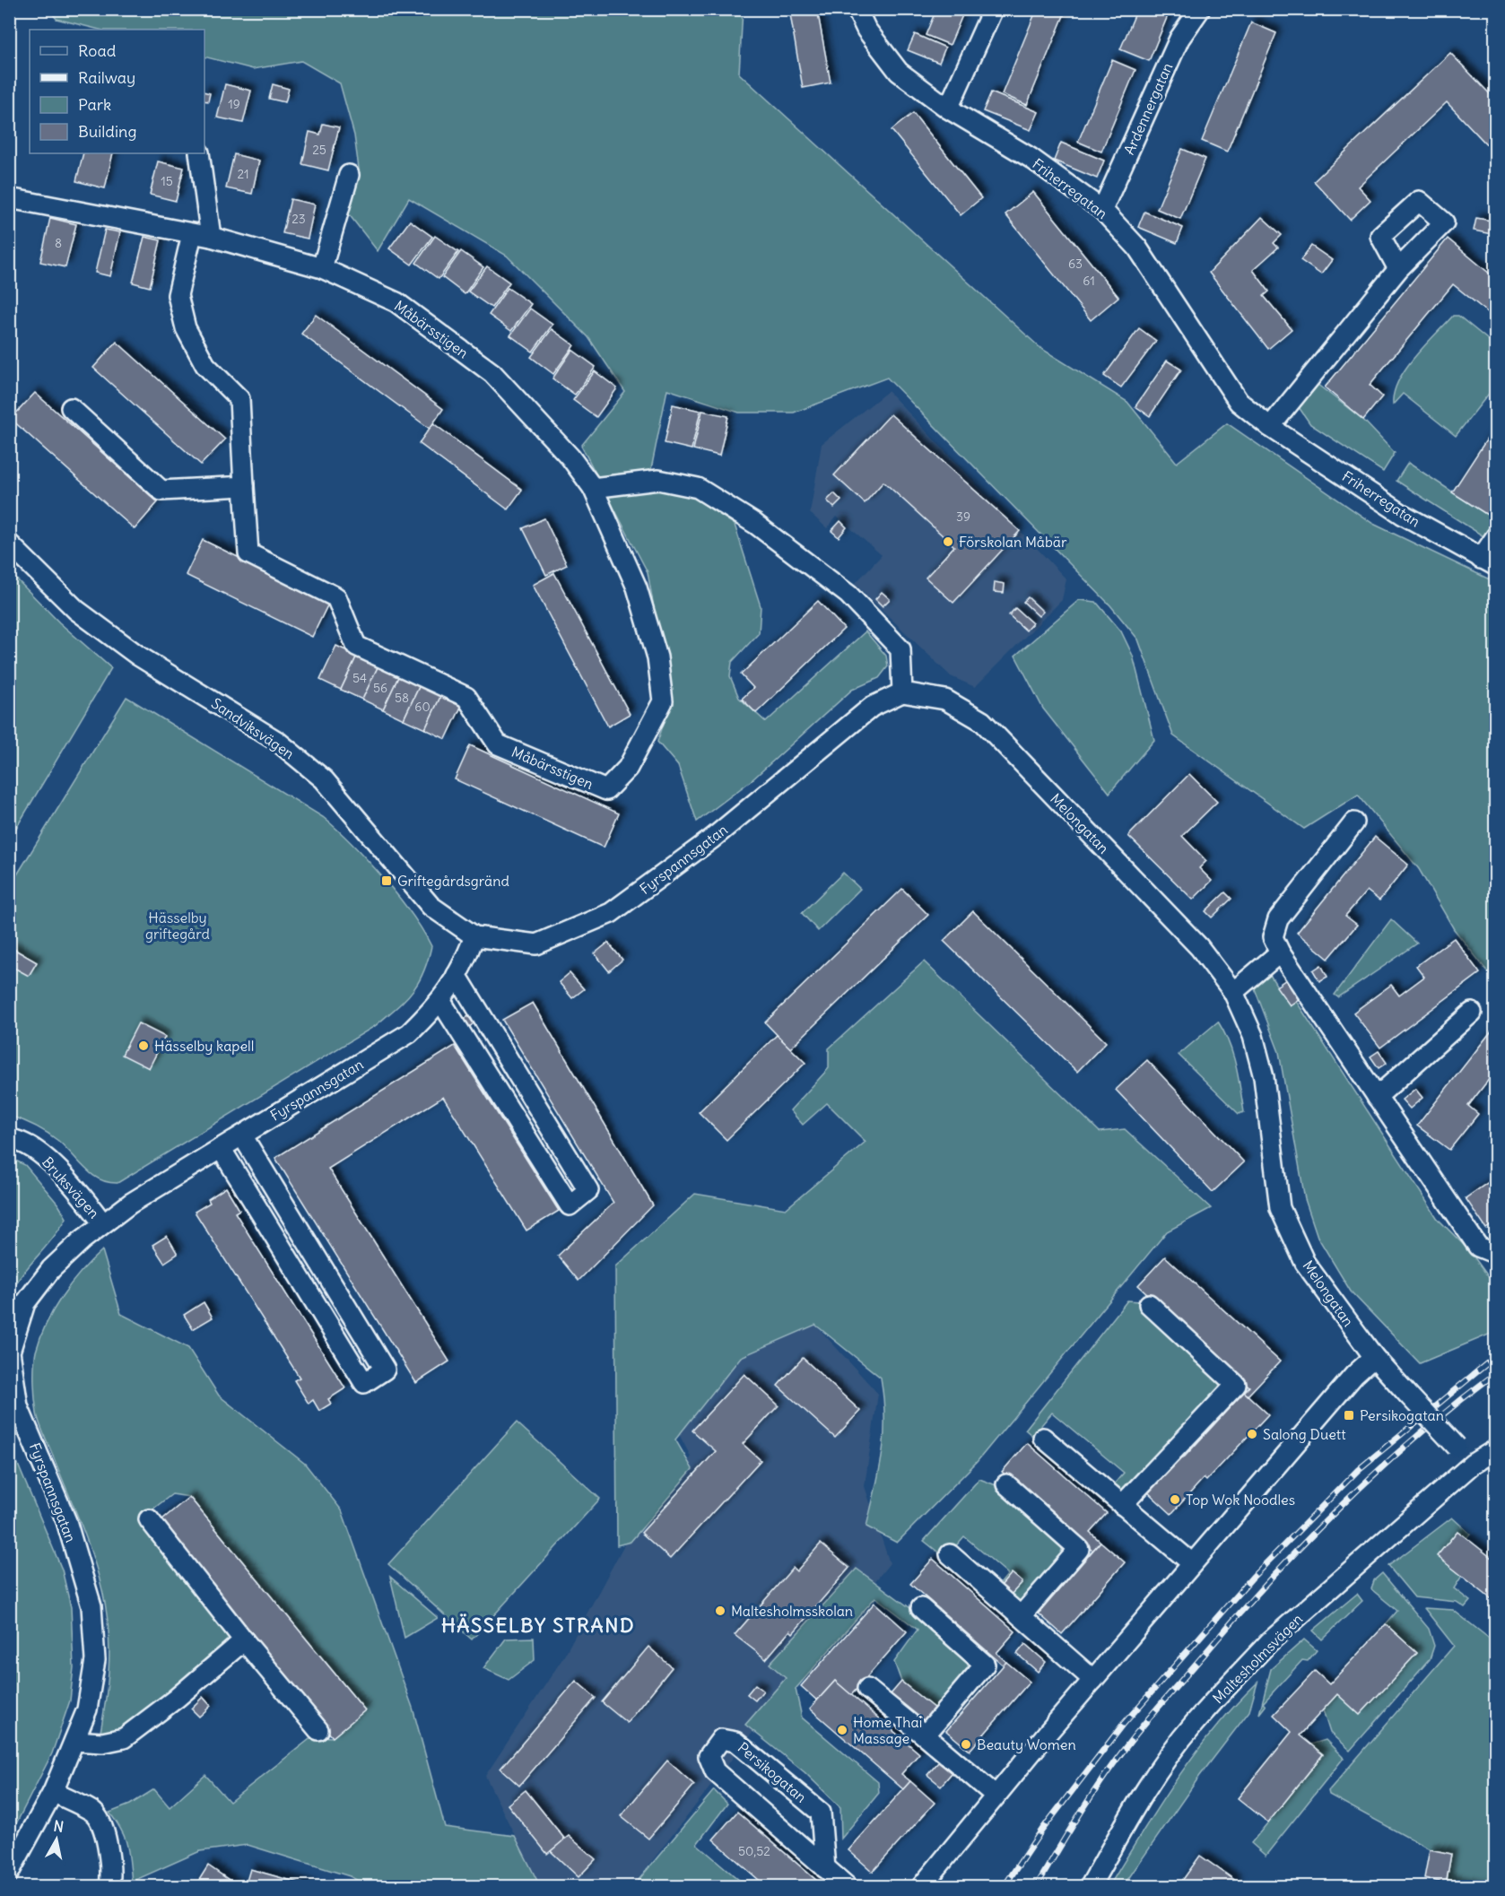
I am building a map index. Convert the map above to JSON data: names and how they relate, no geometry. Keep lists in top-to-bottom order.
{
  "streets": {
    "street": [
      "Ardennergatan",
      "Friherregatan",
      "Måbärsstigen",
      "Sandviksvägen",
      "Melongatan",
      "Fyrspannsgatan",
      "Bruksvägen",
      "Maltesholmsvägen",
      "Persikogatan"
    ]
  },
  "crossings": [
    ["Ardennergatan", "Friherregatan"],
    ["Sandviksvägen", "Fyrspannsgatan"],
    ["Melongatan", "Fyrspannsgatan"],
    ["Melongatan", "Maltesholmsvägen"],
    ["Fyrspannsgatan", "Bruksvägen"]
  ],
  "districts": ["HÄSSELBY STRAND"],
  "parks": ["Hässelby griftegård"],
  "places": {
    "other": [
      "Förskolan Måbär",
      "Hässelby kapell",
      "Salong Duett",
      "Top Wok Noodles",
      "Maltesholmsskolan",
      "Home Thai Massage",
      "Beauty Women"
    ],
    "transit": ["Griftegårdsgränd", "Persikogatan"]
  },
  "house_numbers": [
    "19",
    "25",
    "21",
    "15",
    "23",
    "8",
    "63",
    "61",
    "39",
    "54",
    "56",
    "58",
    "60",
    "50,52"
  ],
  "legend": [
    "Road",
    "Railway",
    "Park",
    "Building"
  ],
  "north": "top"
}
